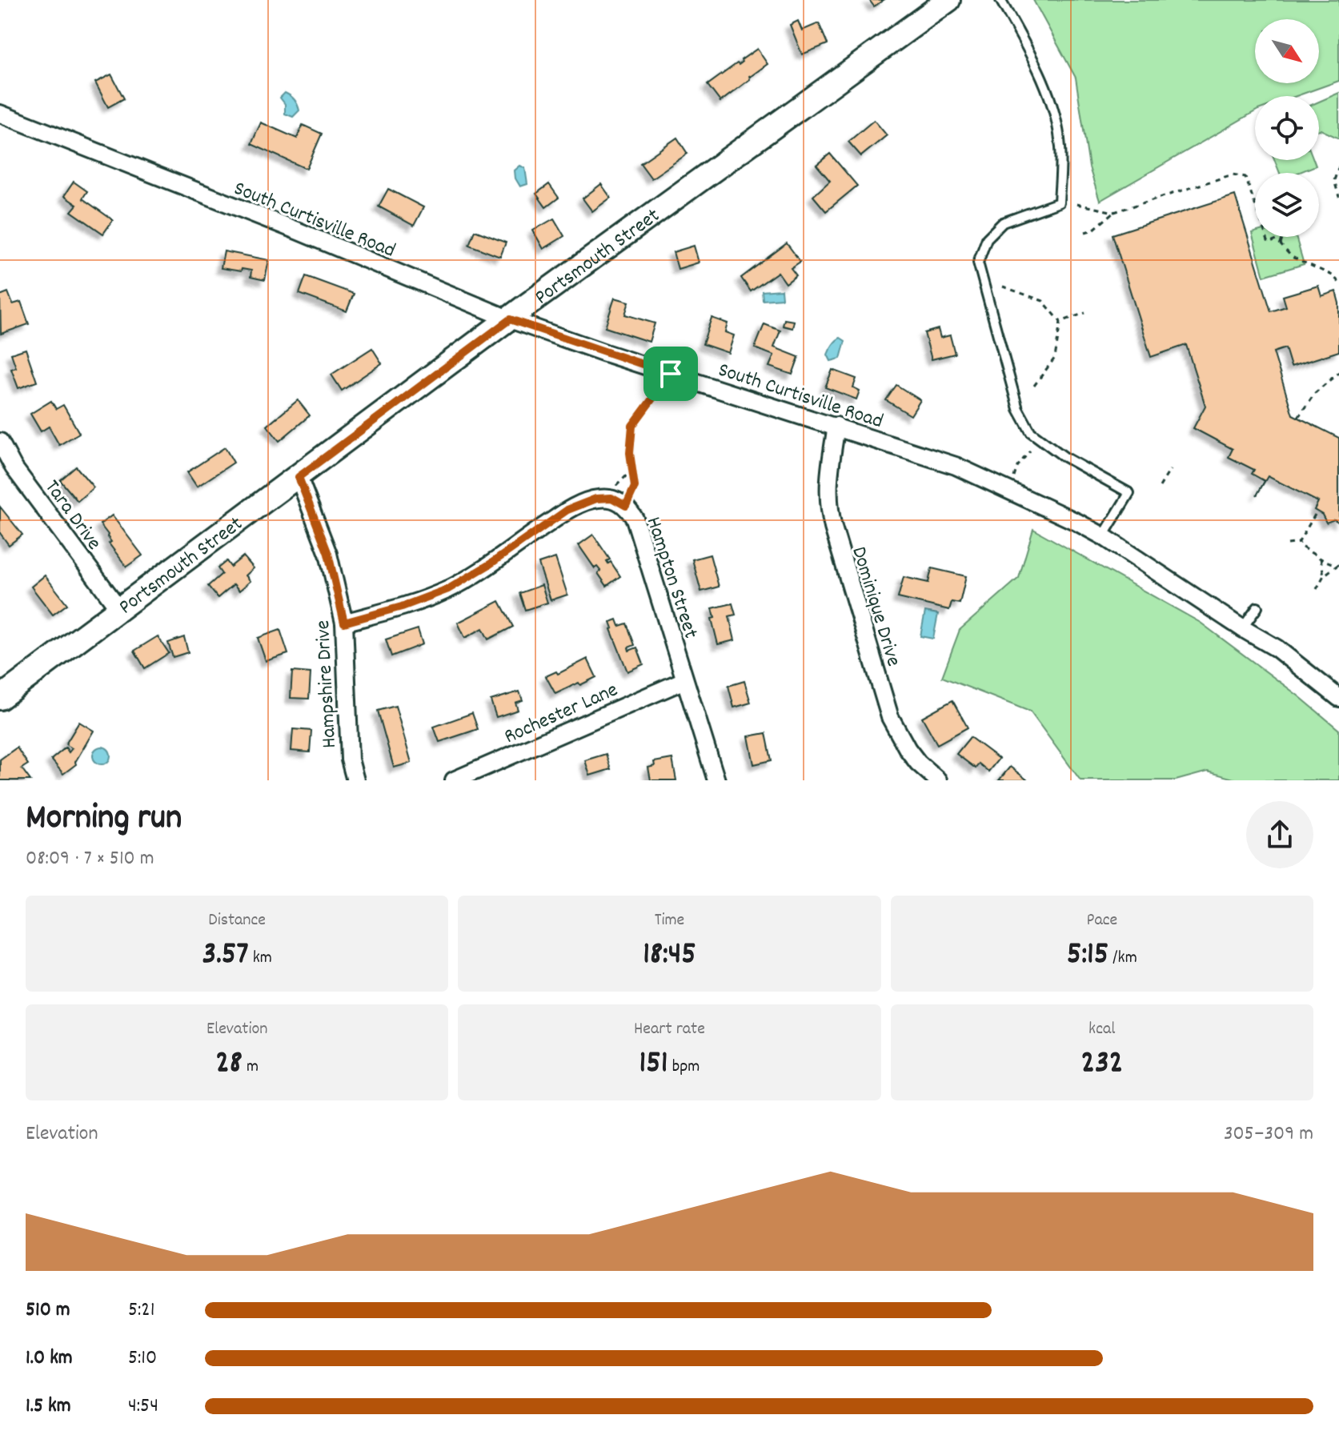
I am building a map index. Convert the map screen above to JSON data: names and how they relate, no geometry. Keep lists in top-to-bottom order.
{
  "streets": {
    "street": [
      "South Curtisville Road",
      "Portsmouth Street",
      "Tara Drive",
      "Hampton Street",
      "Dominique Drive",
      "Hampshire Drive",
      "Rochester Lane"
    ]
  },
  "crossings": [
    ["South Curtisville Road", "Portsmouth Street"],
    ["South Curtisville Road", "Dominique Drive"],
    ["Portsmouth Street", "Tara Drive"],
    ["Portsmouth Street", "Hampshire Drive"],
    ["Hampton Street", "Rochester Lane"]
  ],
  "north": "bottom right",
  "page": {
    "heading": ["Morning run", "08:09 · 7 × 510 m"],
    "stats": [
      ["Distance", "3.57 km"],
      ["Time", "18:45"],
      ["Pace", "5:15 /km"],
      ["Elevation", "28 m"],
      ["Heart rate", "151 bpm"],
      ["kcal", "232"]
    ],
    "chart": ["Elevation", "305–309 m"],
    "list": [
      {
        "name": "510 m",
        "note": "5:21"
      },
      {
        "name": "1.0 km",
        "note": "5:10"
      },
      {
        "name": "1.5 km",
        "note": "4:54"
      }
    ]
  }
}
